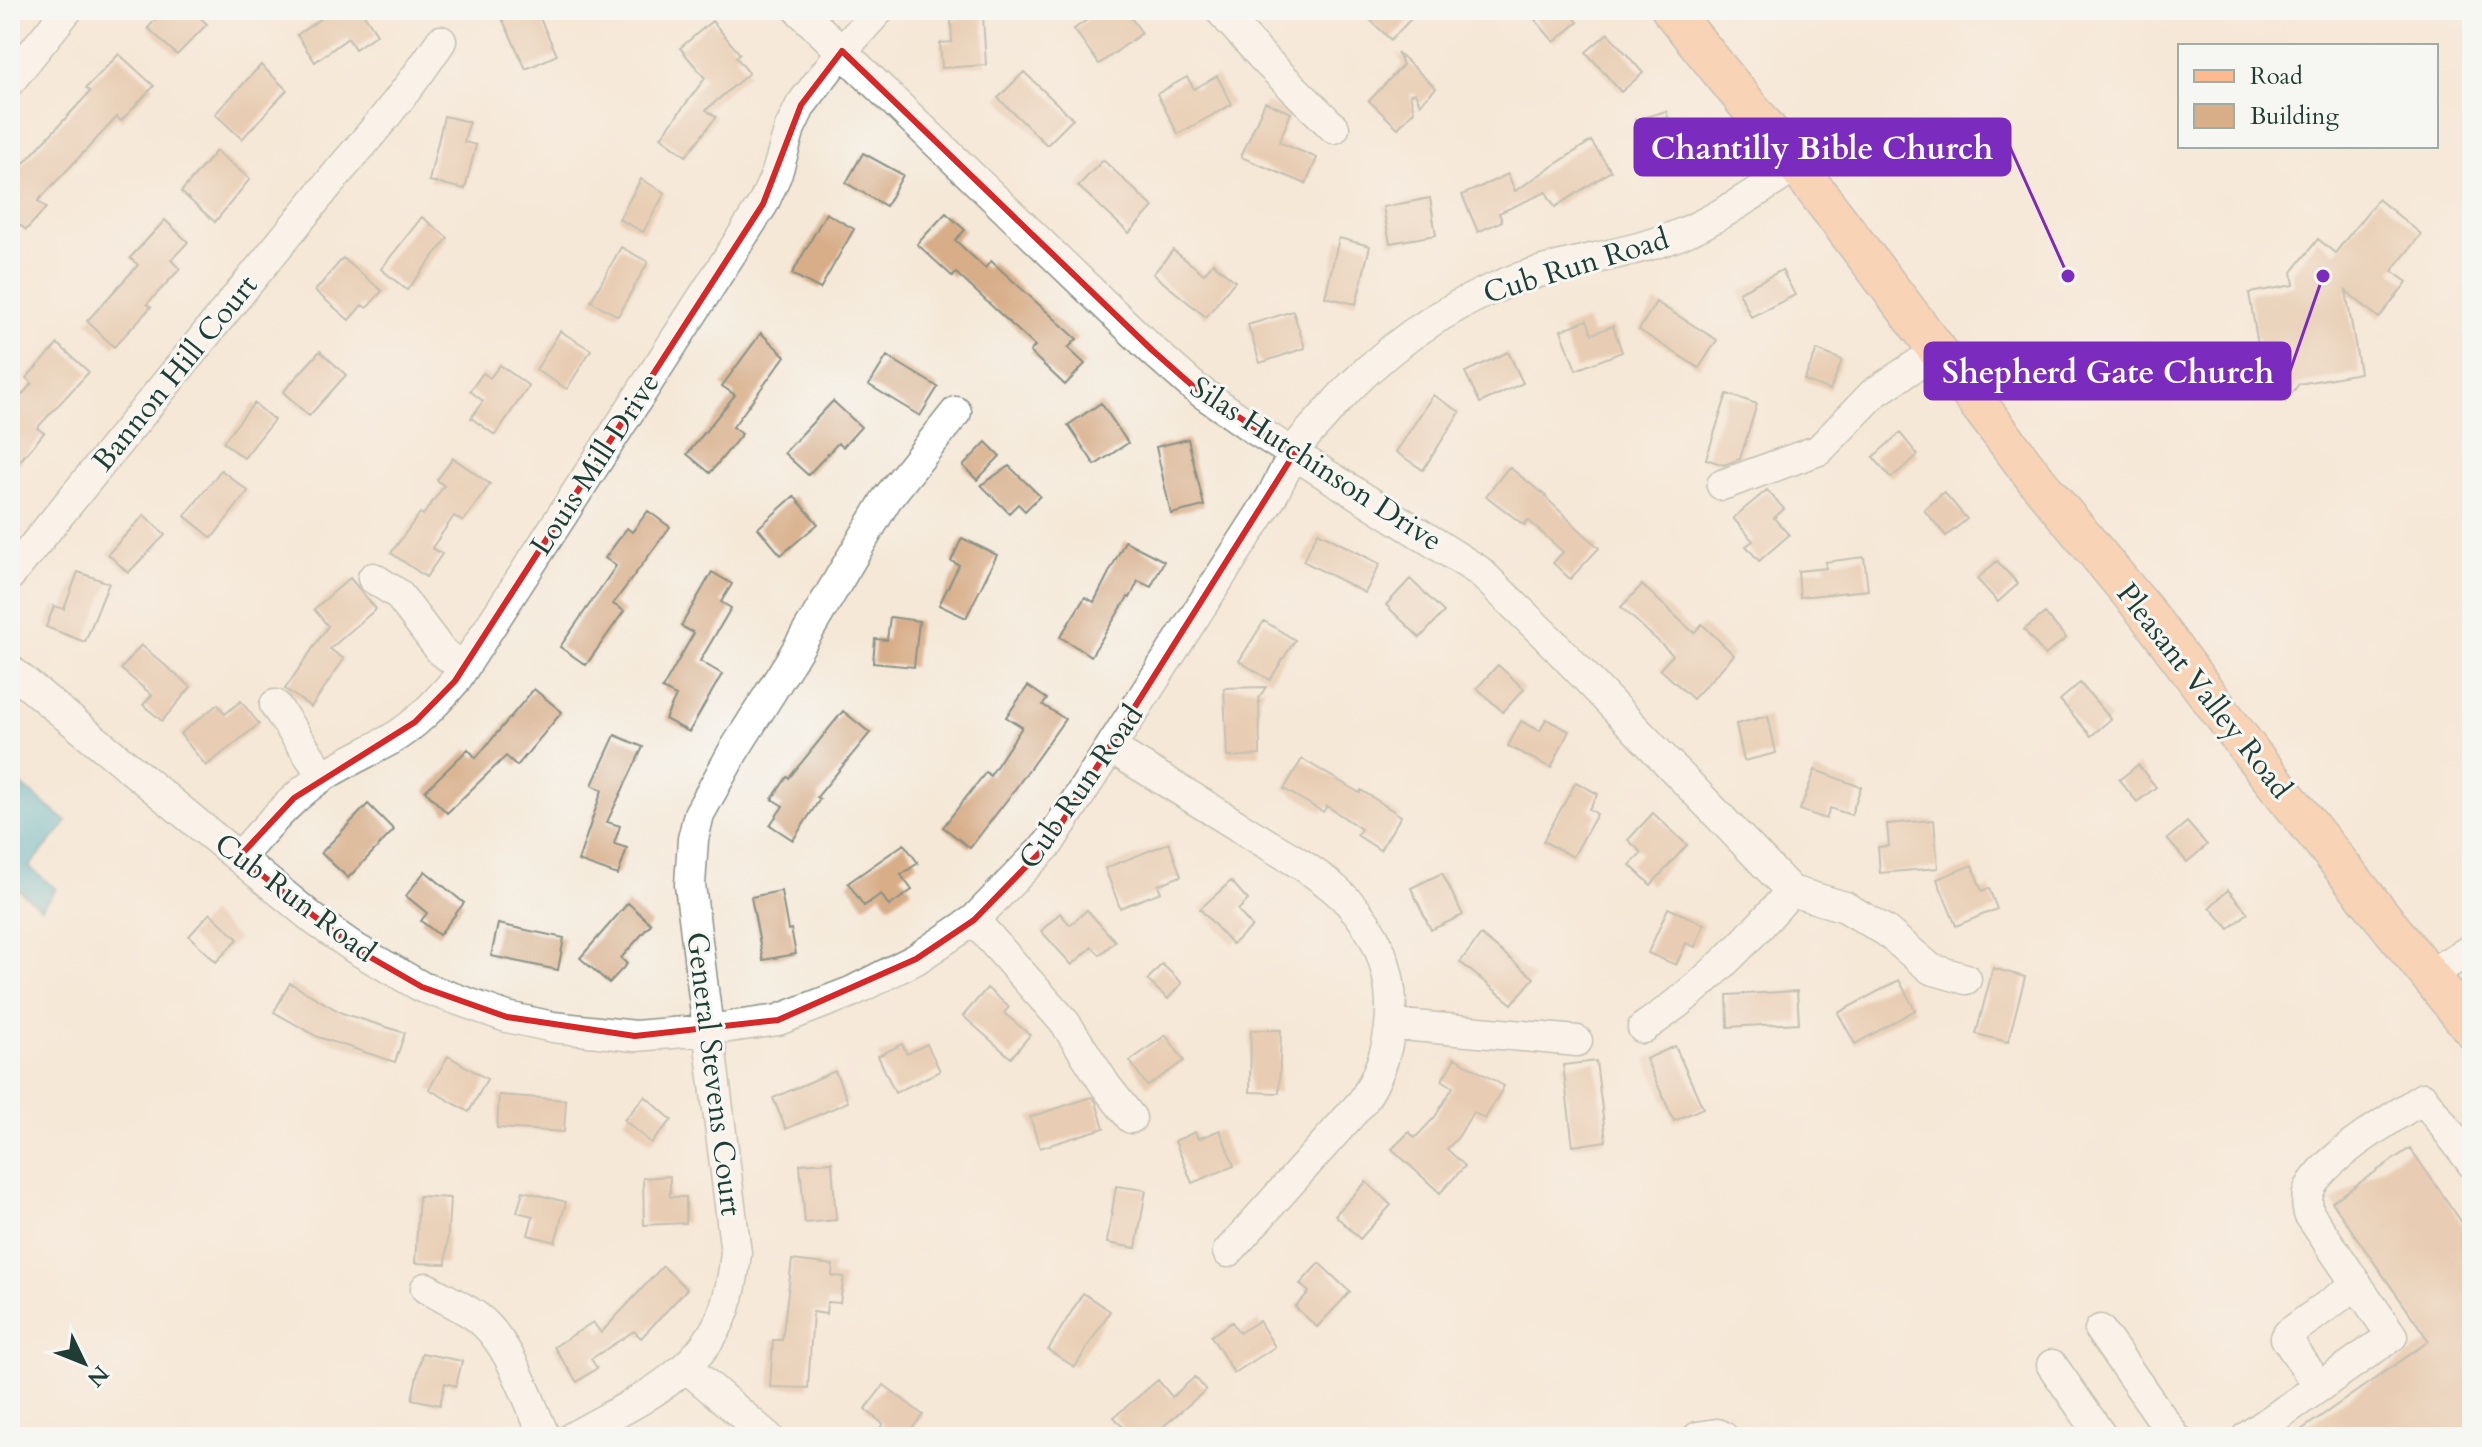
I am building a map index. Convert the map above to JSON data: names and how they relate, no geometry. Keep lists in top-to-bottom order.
{
  "streets": {
    "main road": ["Pleasant Valley Road"],
    "street": [
      "Cub Run Road",
      "Bannon Hill Court",
      "Louis Mill Drive",
      "Silas Hutchinson Drive",
      "General Stevens Court"
    ]
  },
  "crossings": [
    ["Cub Run Road", "Louis Mill Drive"],
    ["Cub Run Road", "Silas Hutchinson Drive"],
    ["Cub Run Road", "Pleasant Valley Road"],
    ["Cub Run Road", "General Stevens Court"],
    ["Louis Mill Drive", "Silas Hutchinson Drive"]
  ],
  "places": ["Chantilly Bible Church", "Shepherd Gate Church"],
  "legend": ["Road", "Building"],
  "north": "bottom right"
}
